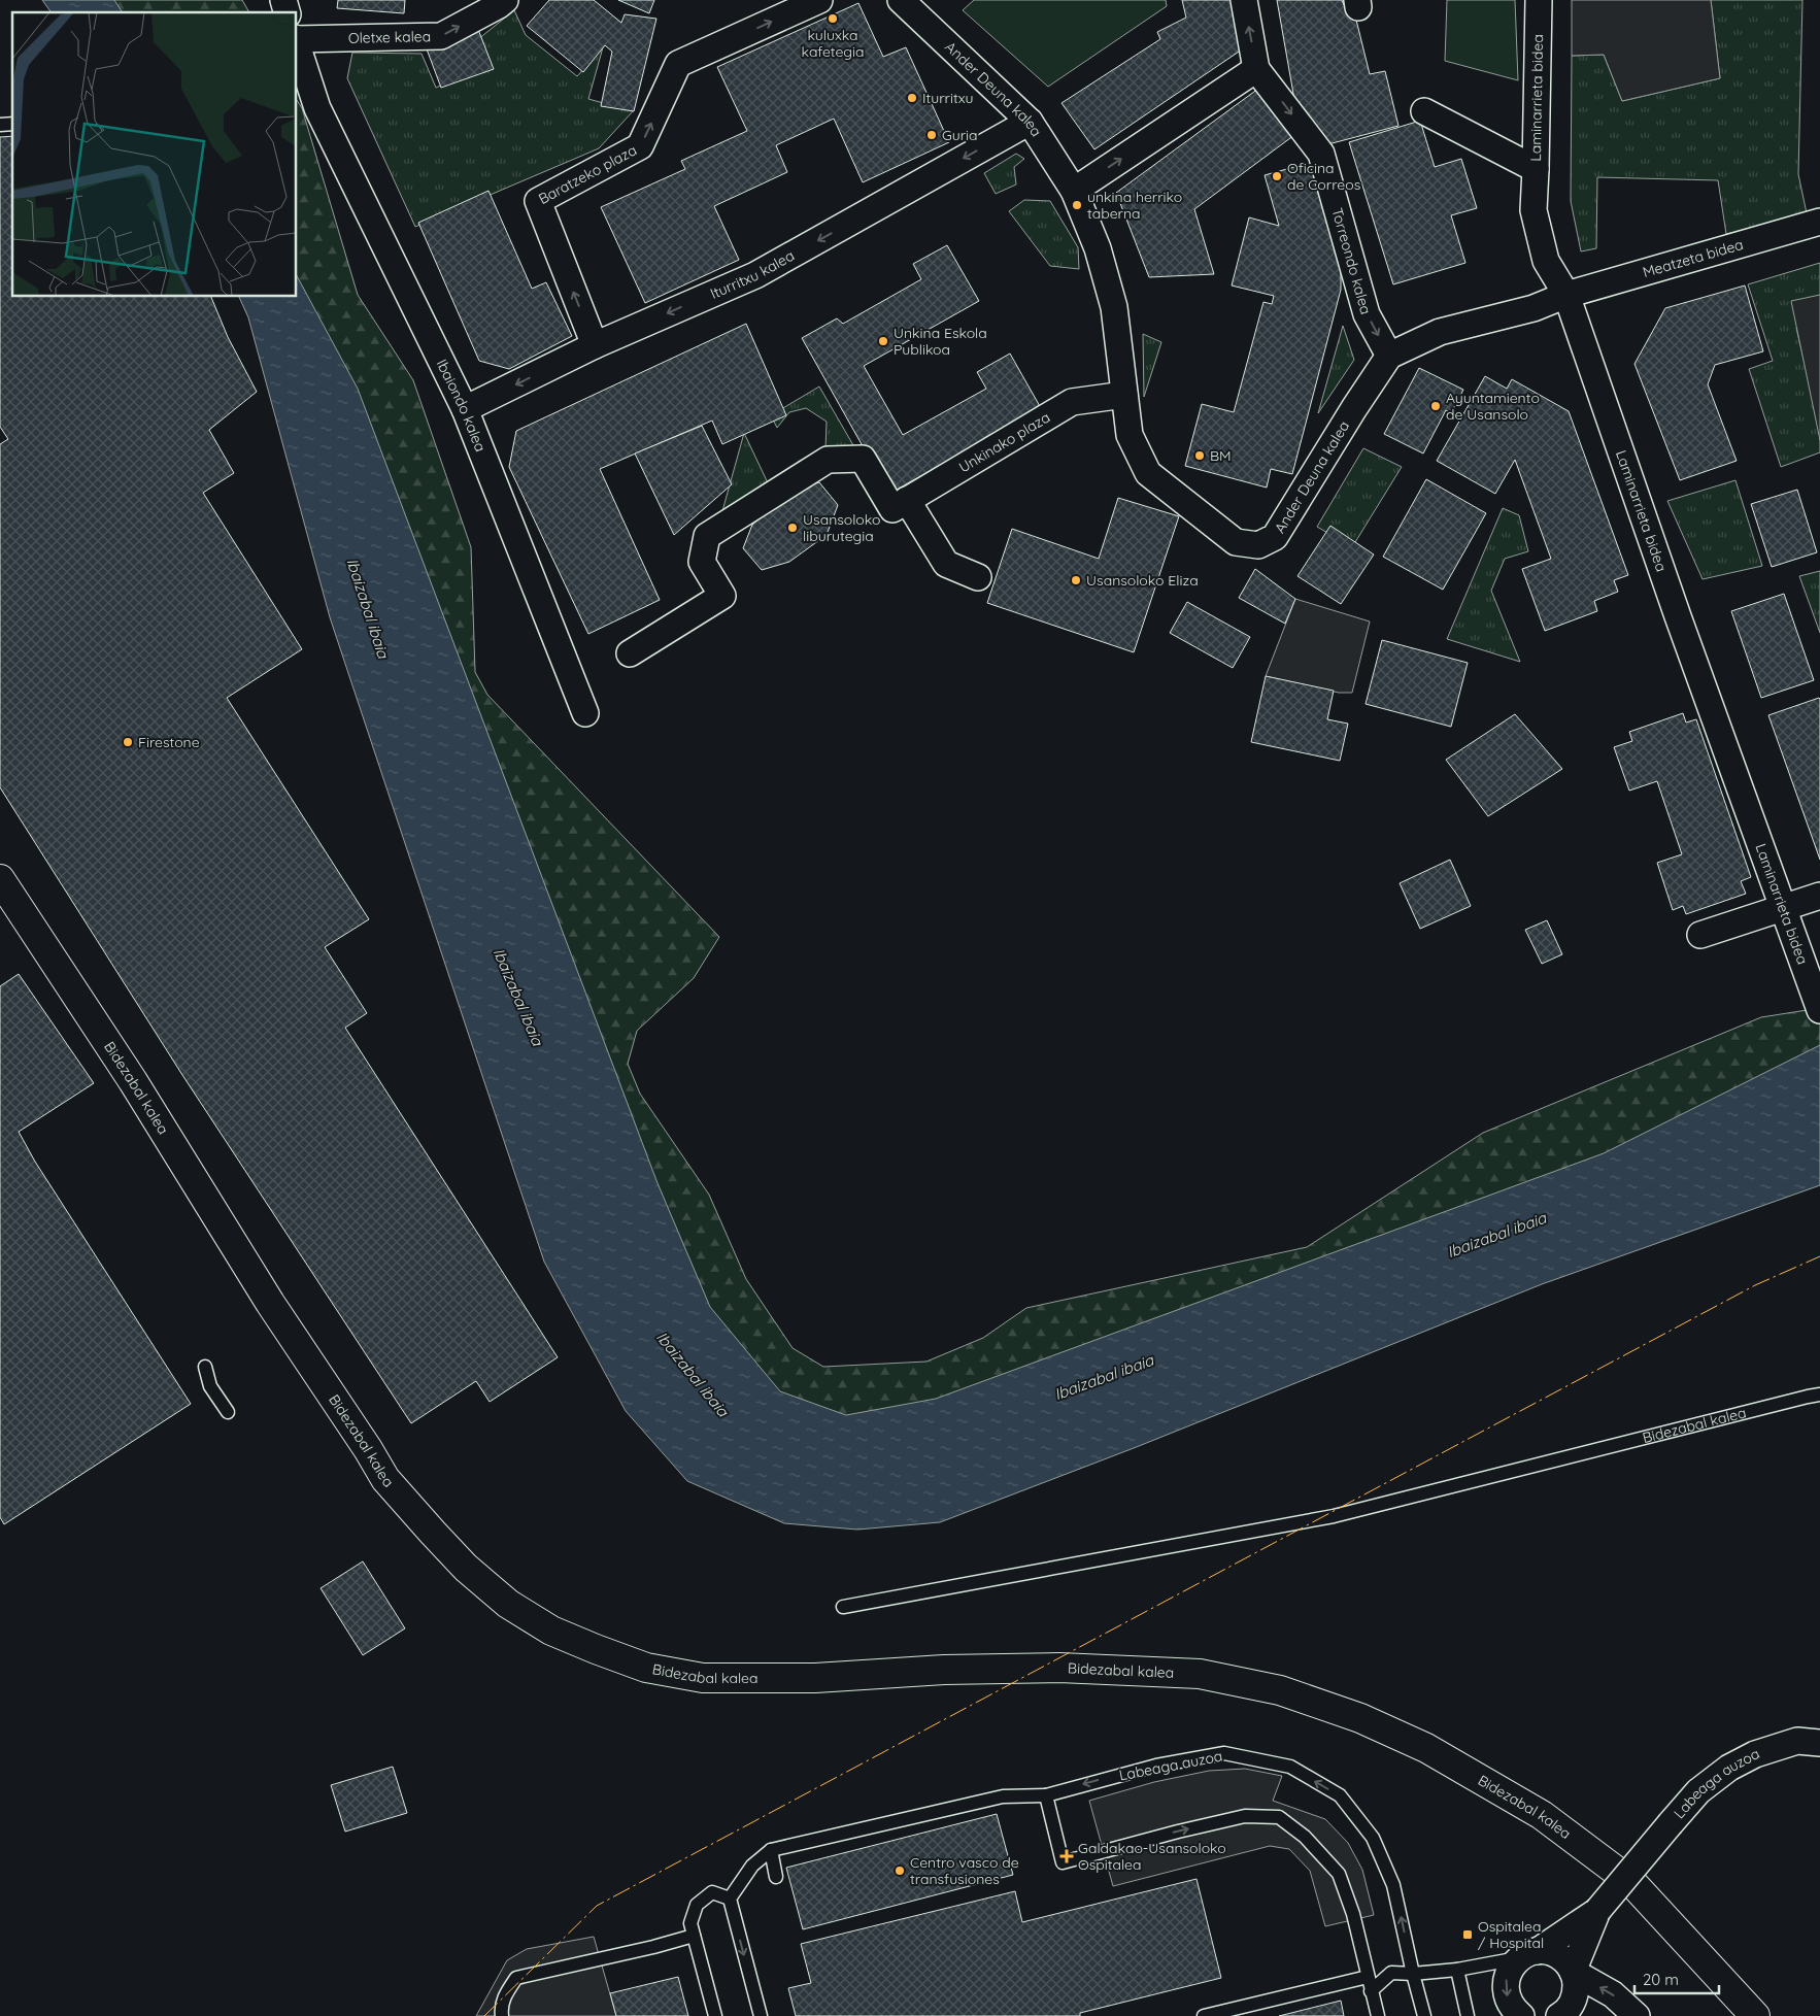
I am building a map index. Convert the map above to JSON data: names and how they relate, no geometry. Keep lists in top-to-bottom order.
{
  "streets": {
    "highway": ["Bidezabal kalea"],
    "street": [
      "Oletxe kalea",
      "Ander Deuna kalea",
      "Laminarrieta bidea",
      "Baratzeko plaza",
      "Meatzeta bidea",
      "Torreondo kalea",
      "Iturritxu kalea",
      "Ibaiondo kalea",
      "Unkinako plaza",
      "Labeaga auzoa"
    ]
  },
  "crossings": [
    ["Ander Deuna kalea", "Torreondo kalea"],
    ["Ander Deuna kalea", "Iturritxu kalea"],
    ["Ander Deuna kalea", "Unkinako plaza"],
    ["Laminarrieta bidea", "Meatzeta bidea"],
    ["Baratzeko plaza", "Iturritxu kalea"],
    ["Iturritxu kalea", "Ibaiondo kalea"]
  ],
  "one_way": ["Oletxe kalea", "Iturritxu kalea"],
  "water": ["Ibaizabal ibaia"],
  "places": {
    "other": [
      "kuluxka kafetegia",
      "Iturritxu",
      "Guria",
      "Oficina de Correos",
      "unkina herriko taberna",
      "Unkina Eskola Publikoa",
      "Ayuntamiento de Usansolo",
      "BM",
      "Usansoloko liburutegia",
      "Usansoloko Eliza",
      "Firestone",
      "Centro vasco de transfusiones"
    ],
    "health": ["Galdakao-Usansoloko Ospitalea"],
    "transit": ["Ospitalea / Hospital"]
  },
  "scale_bar": "20 m"
}
